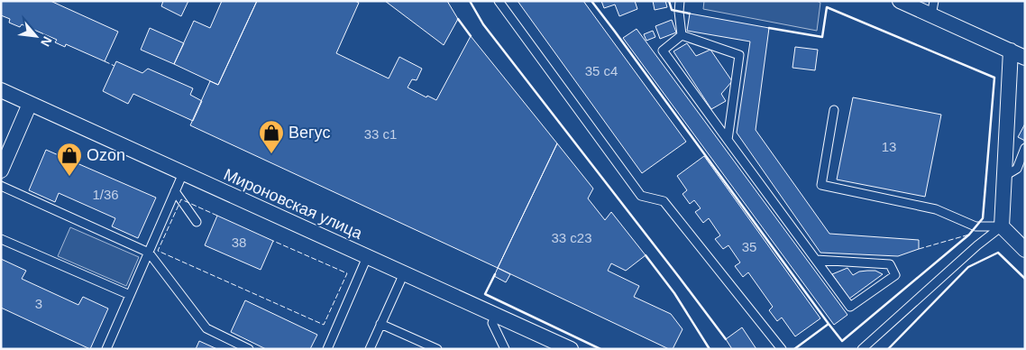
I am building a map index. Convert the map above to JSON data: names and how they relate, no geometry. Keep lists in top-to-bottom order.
{
  "streets": {
    "street": ["Мироновская улица"]
  },
  "places": {
    "shop": ["Вегус", "Ozon"]
  },
  "house_numbers": [
    "35 с4",
    "33 с1",
    "13",
    "1/36",
    "33 с23",
    "38",
    "35",
    "3"
  ],
  "north": "bottom right"
}
